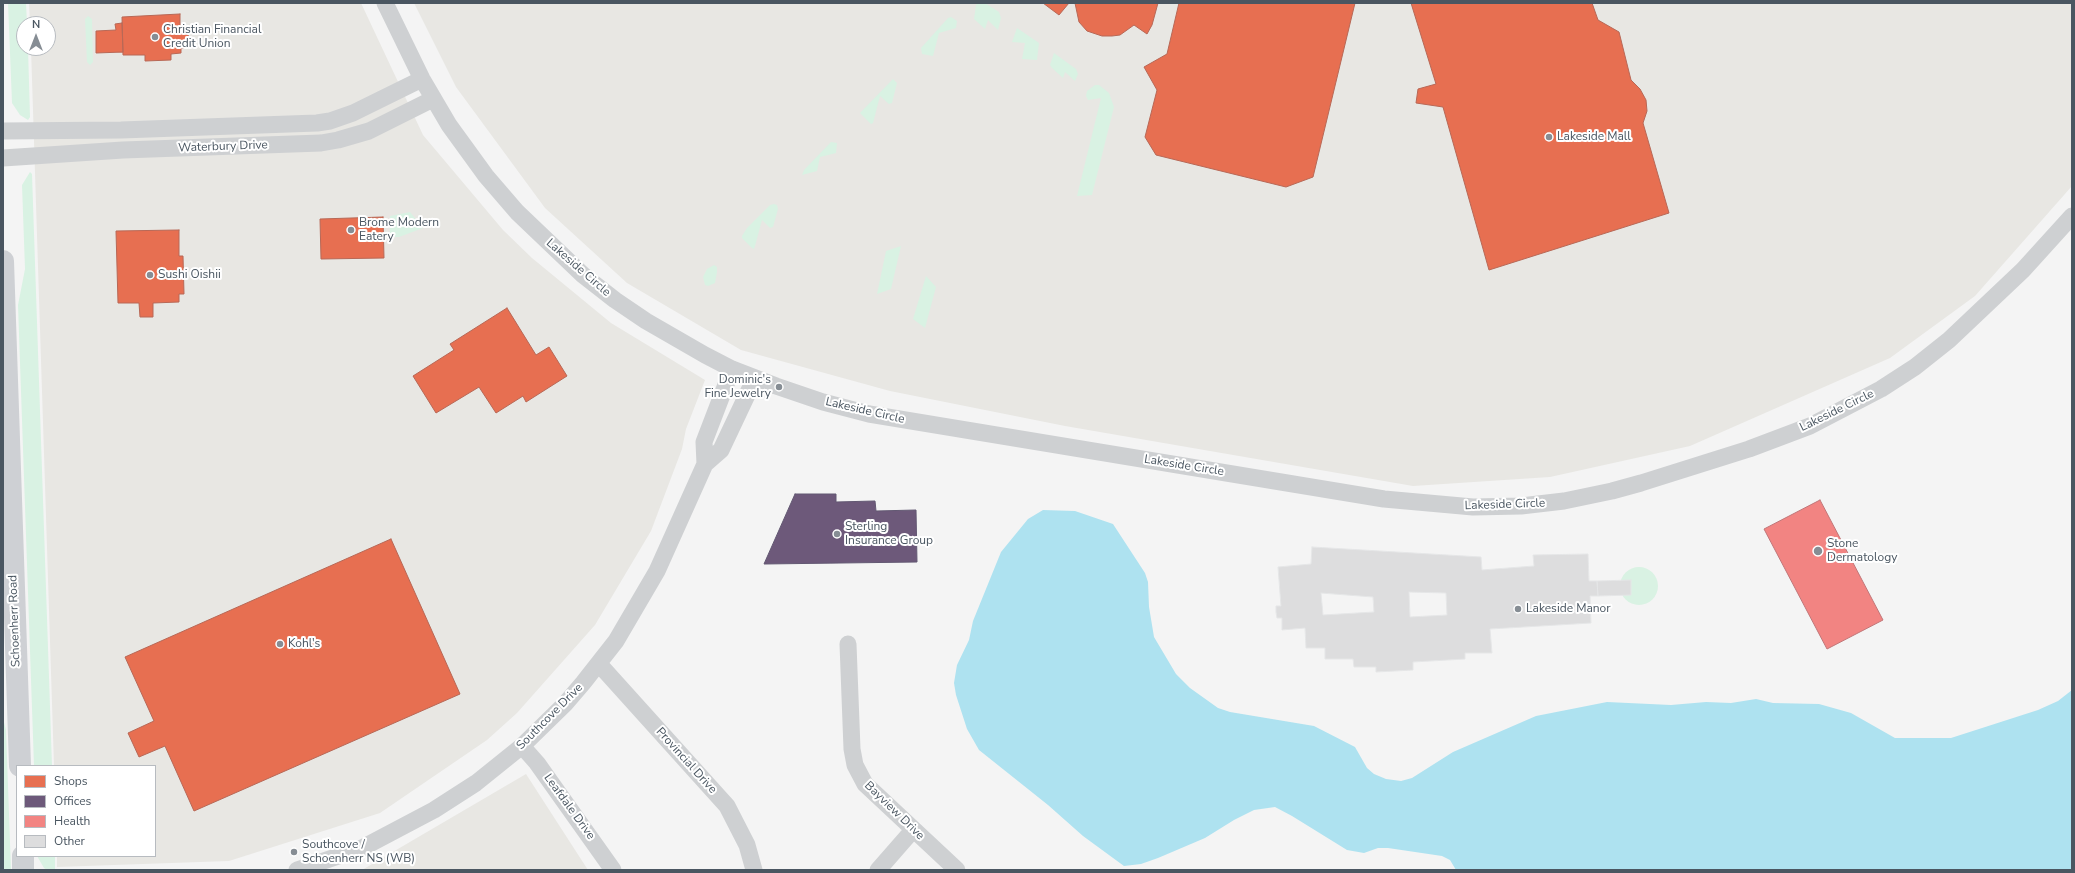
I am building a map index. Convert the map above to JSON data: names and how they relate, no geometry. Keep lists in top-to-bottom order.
{
  "streets": {
    "main road": ["Schoenherr Road"],
    "street": [
      "Waterbury Drive",
      "Lakeside Circle",
      "Southcove Drive",
      "Provincial Drive",
      "Leafdale Drive",
      "Bayview Drive"
    ]
  },
  "crossings": [
    ["Waterbury Drive", "Lakeside Circle"],
    ["Lakeside Circle", "Southcove Drive"],
    ["Southcove Drive", "Provincial Drive"],
    ["Southcove Drive", "Leafdale Drive"]
  ],
  "places": [
    "Christian Financial Credit Union",
    "Lakeside Mall",
    "Brome Modern Eatery",
    "Sushi Oishii",
    "Dominic's Fine Jewelry",
    "Sterling Insurance Group",
    "Stone Dermatology",
    "Lakeside Manor",
    "Kohl's",
    "Southcove / Schoenherr NS (WB)"
  ],
  "legend": [
    "Shops",
    "Offices",
    "Health",
    "Other"
  ],
  "north": "top"
}
